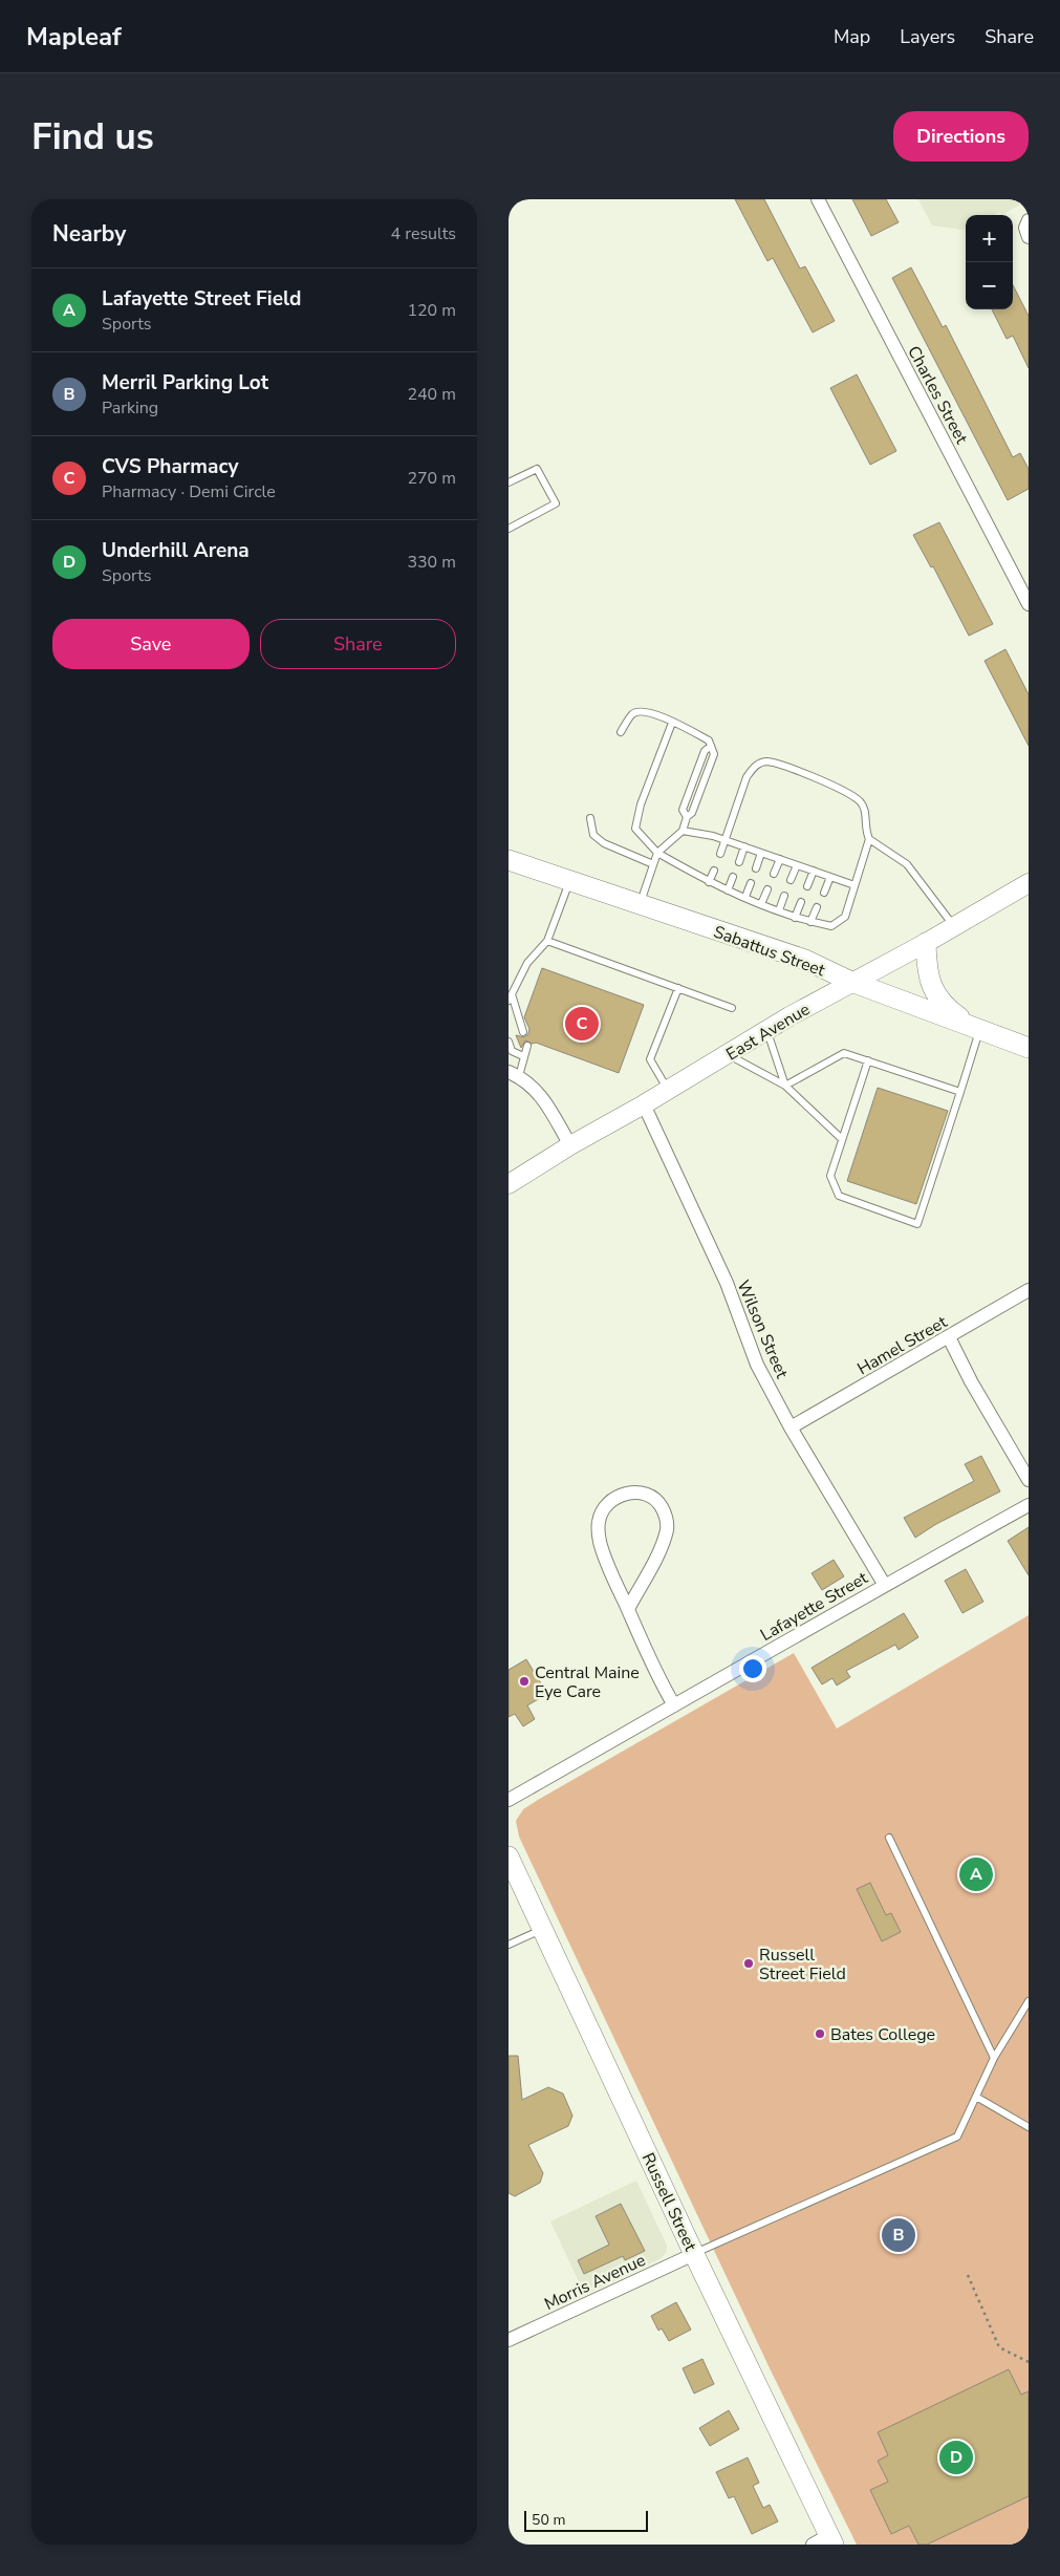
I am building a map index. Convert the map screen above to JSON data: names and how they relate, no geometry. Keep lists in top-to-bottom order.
{
  "streets": {
    "main road": ["Sabattus Street", "East Avenue", "Russell Street"],
    "street": [
      "Charles Street",
      "Wilson Street",
      "Hamel Street",
      "Lafayette Street",
      "Morris Avenue"
    ]
  },
  "crossings": [
    ["Sabattus Street", "East Avenue"],
    ["East Avenue", "Wilson Street"],
    ["Wilson Street", "Hamel Street"],
    ["Wilson Street", "Lafayette Street"],
    ["Russell Street", "Morris Avenue"]
  ],
  "places": ["Central Maine Eye Care", "Russell Street Field", "Bates College"],
  "scale_bar": "50 m",
  "page": {
    "header": "Mapleaf",
    "nav": ["Map", "Layers", "Share"],
    "buttons": [
      "Directions",
      ["Save", "Share"]
    ],
    "title": "Find us",
    "heading": ["Nearby", "4 results"],
    "map_buttons": ["+", "−"],
    "list": [
      {
        "mark": "A",
        "name": "Lafayette Street Field",
        "note": "Sports",
        "value": "120 m"
      },
      {
        "mark": "B",
        "name": "Merril Parking Lot",
        "note": "Parking",
        "value": "240 m"
      },
      {
        "mark": "C",
        "name": "CVS Pharmacy",
        "note": "Pharmacy · Demi Circle",
        "value": "270 m"
      },
      {
        "mark": "D",
        "name": "Underhill Arena",
        "note": "Sports",
        "value": "330 m"
      }
    ],
    "pins": [
      "C",
      "A",
      "B",
      "D"
    ],
    "scale": "50 m"
  }
}
